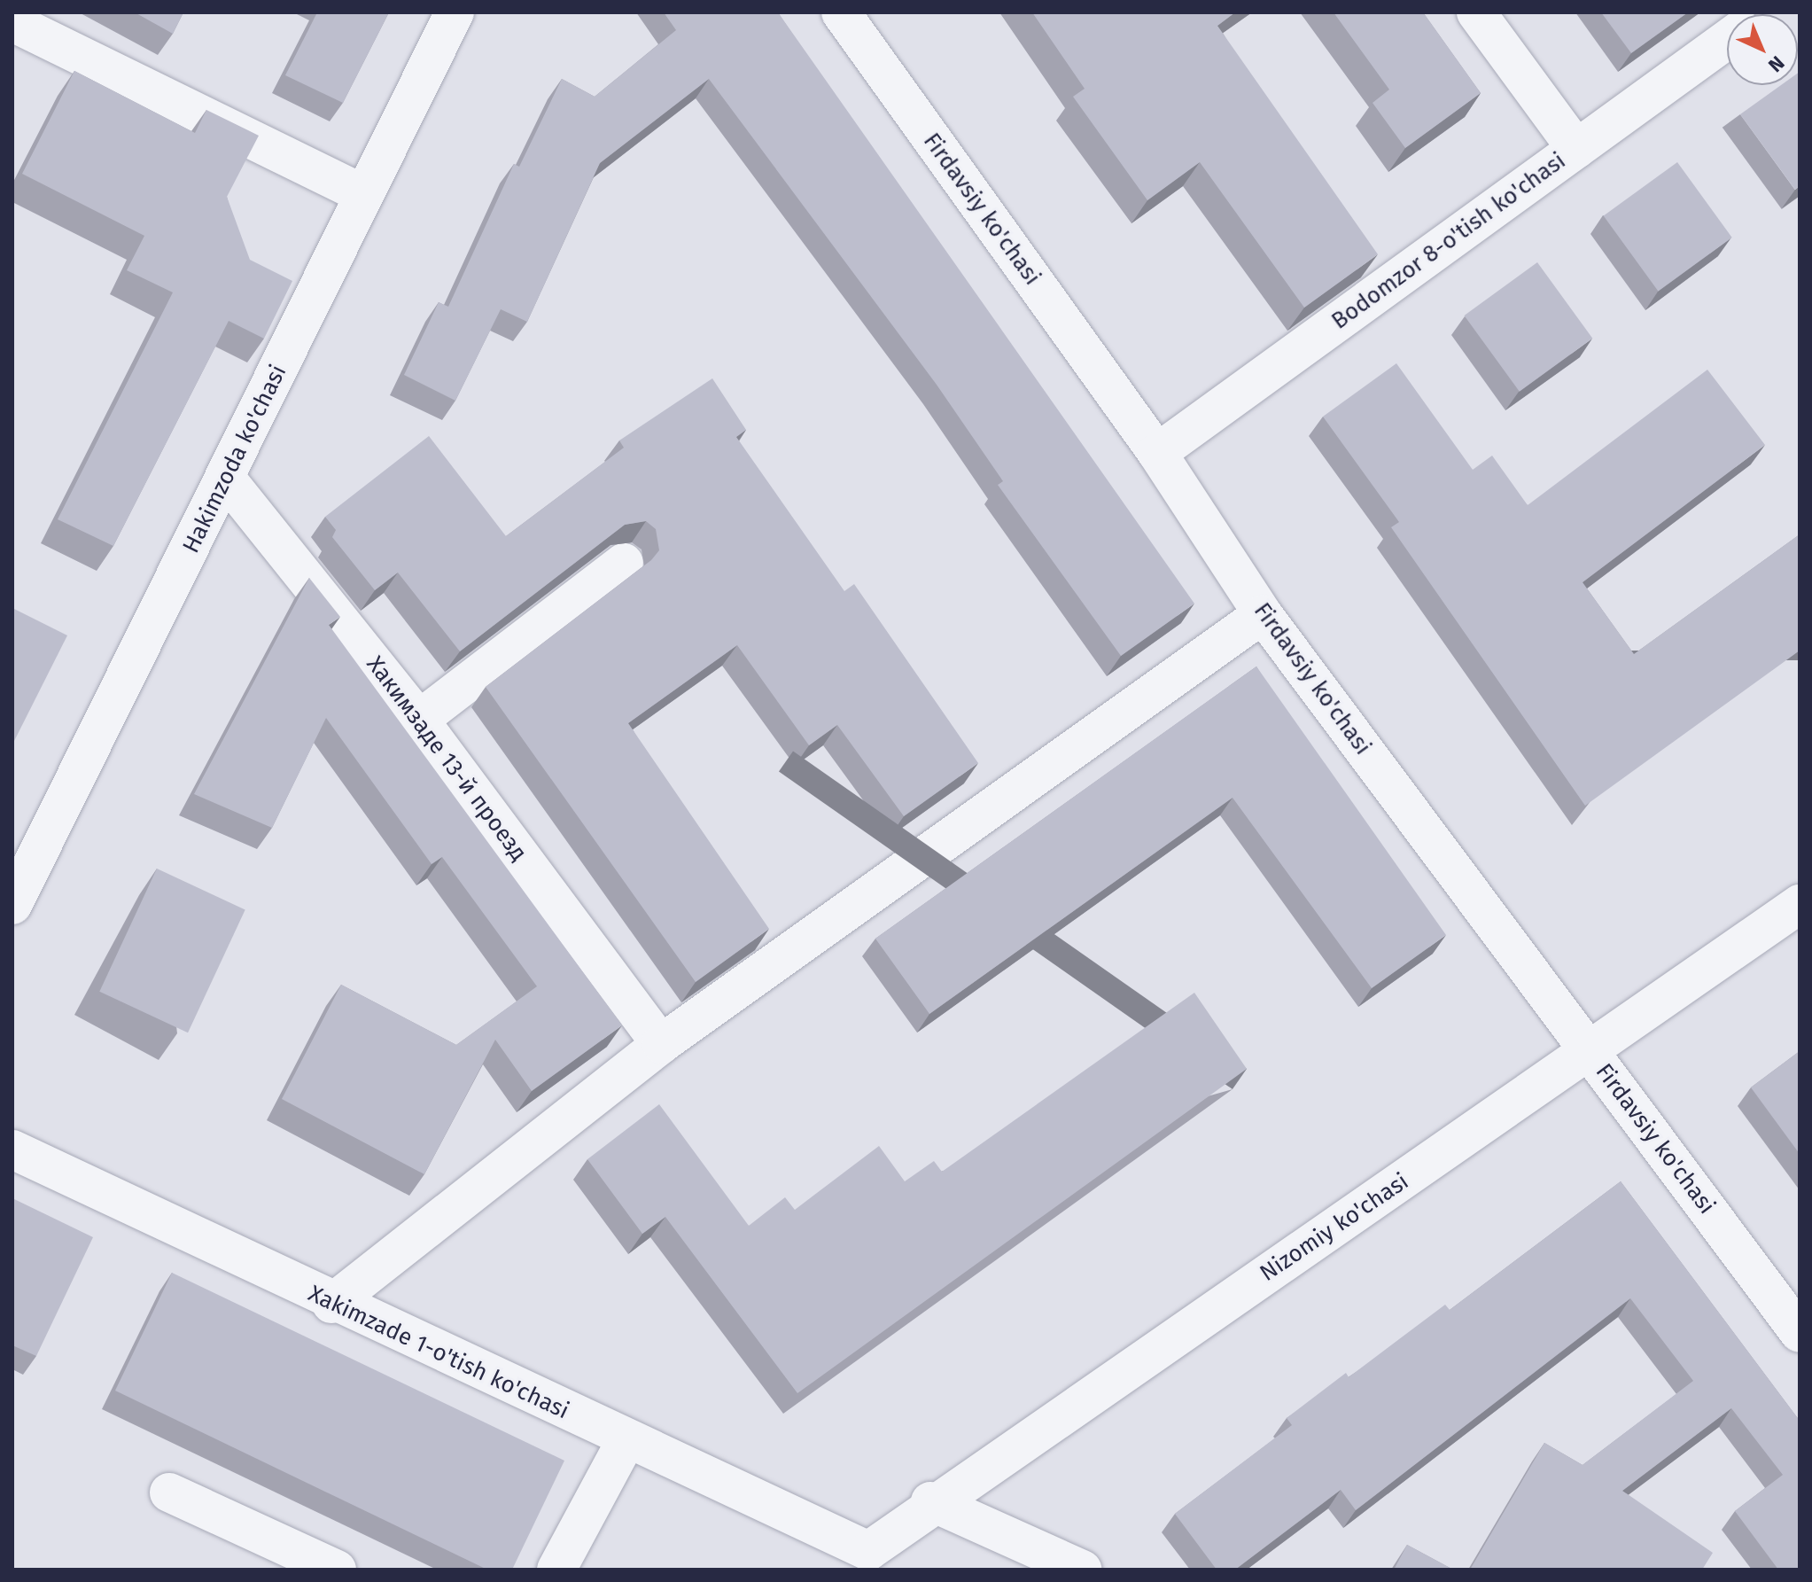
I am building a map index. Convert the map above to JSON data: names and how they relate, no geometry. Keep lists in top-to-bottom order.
{
  "streets": {
    "street": [
      "Firdavsiy ko'chasi",
      "Bodomzor 8-o'tish ko'chasi",
      "Hakimzoda ko'chasi",
      "Хакимзаде 13-й проезд",
      "Nizomiy ko'chasi",
      "Xakimzade 1-o'tish ko'chasi"
    ]
  },
  "crossings": [
    ["Firdavsiy ko'chasi", "Bodomzor 8-o'tish ko'chasi"],
    ["Firdavsiy ko'chasi", "Nizomiy ko'chasi"],
    ["Hakimzoda ko'chasi", "Хакимзаде 13-й проезд"],
    ["Nizomiy ko'chasi", "Xakimzade 1-o'tish ko'chasi"]
  ],
  "north": "bottom right"
}
